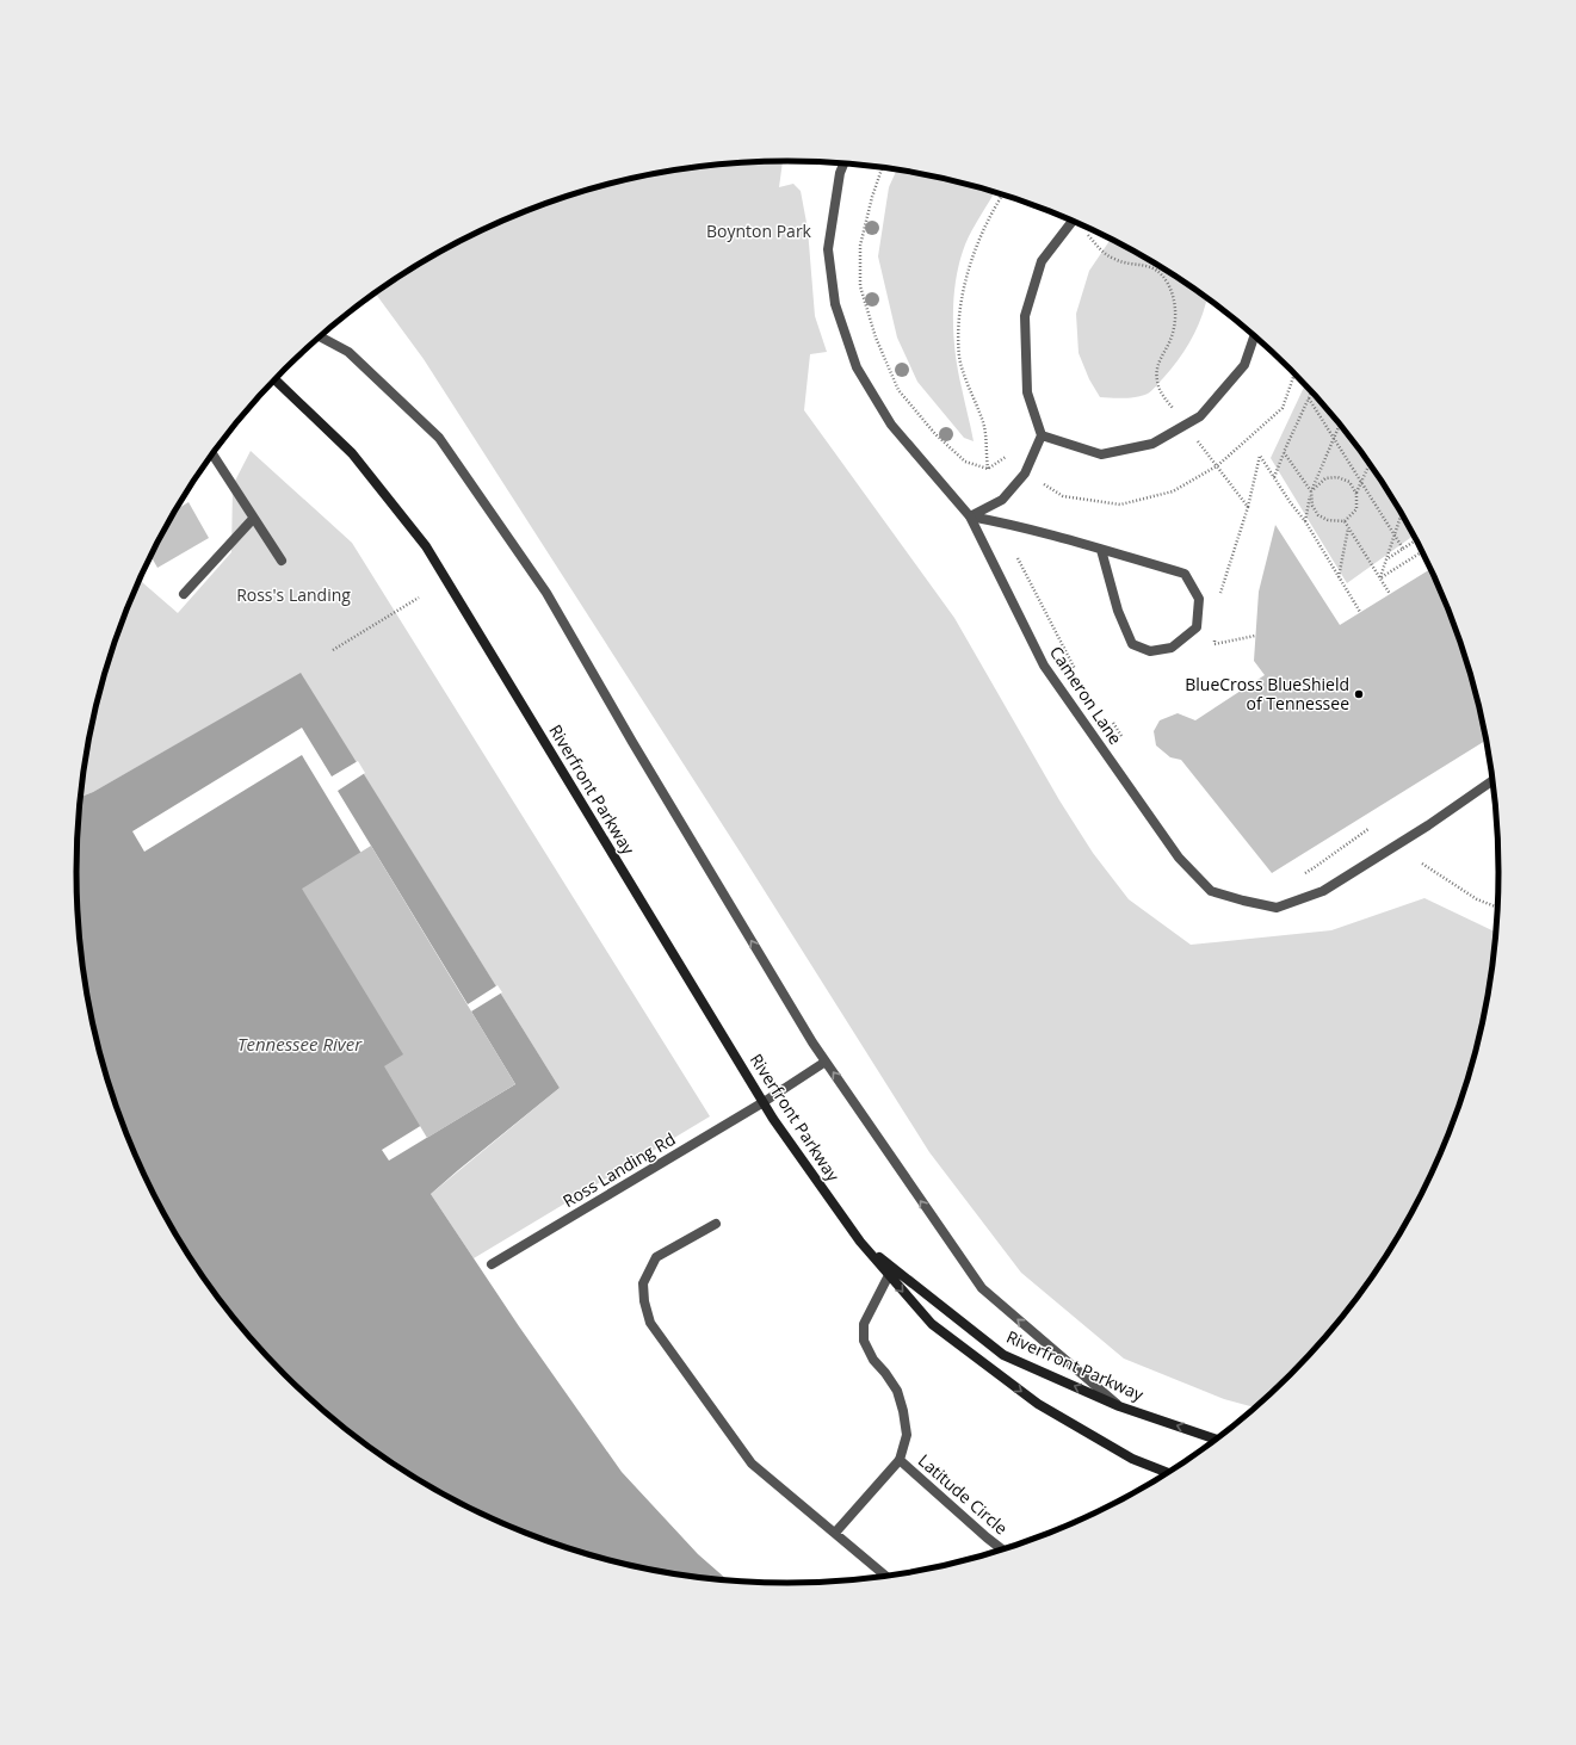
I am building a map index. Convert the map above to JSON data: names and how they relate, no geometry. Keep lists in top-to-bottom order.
{
  "streets": {
    "main road": ["Riverfront Parkway"],
    "street": ["Cameron Lane", "Ross Landing Rd", "Latitude Circle"]
  },
  "crossings": [
    ["Riverfront Parkway", "Ross Landing Rd"],
    ["Riverfront Parkway", "Latitude Circle"]
  ],
  "water": ["Tennessee River"],
  "parks": ["Boynton Park", "Ross's Landing"],
  "places": ["BlueCross BlueShield of Tennessee"]
}
